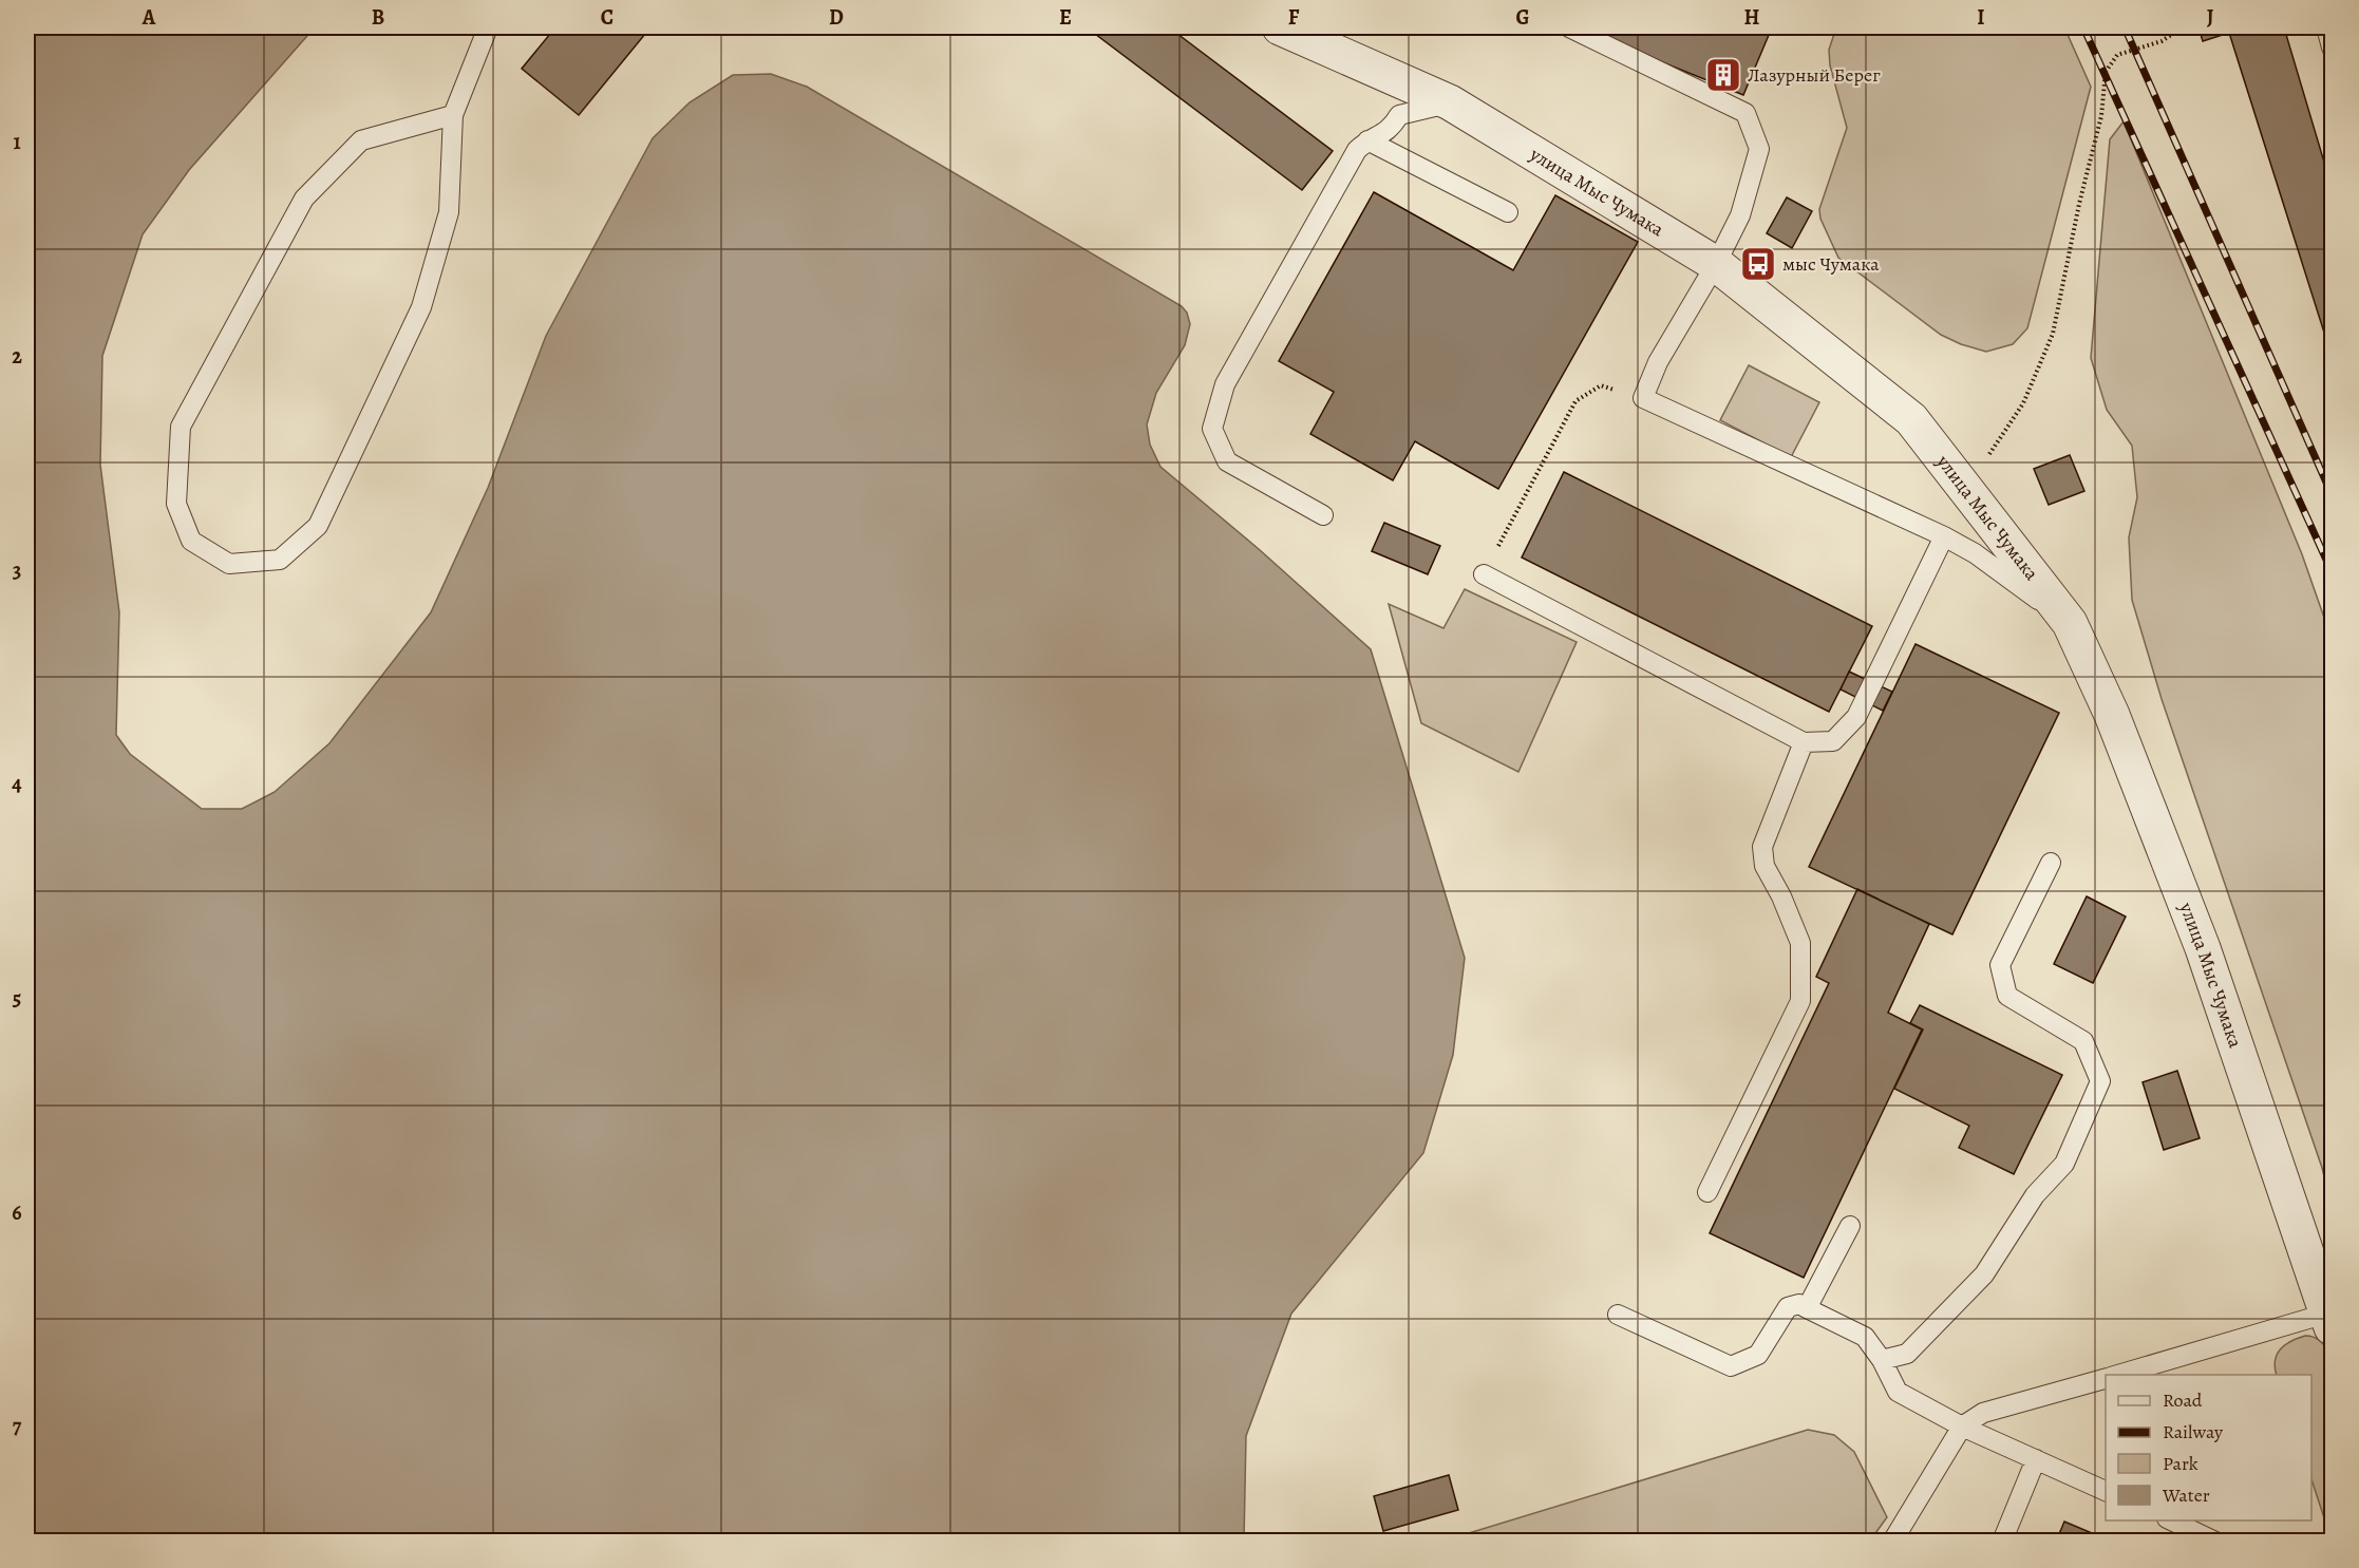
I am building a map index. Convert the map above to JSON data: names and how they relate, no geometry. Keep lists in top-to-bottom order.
{
  "streets": {
    "street": ["улица Мыс Чумака"]
  },
  "places": {
    "building": ["Лазурный Берег"],
    "bus stop": ["мыс Чумака"]
  },
  "legend": [
    "Road",
    "Railway",
    "Park",
    "Water"
  ],
  "grid": {
    "columns": [
      "A",
      "B",
      "C",
      "D",
      "E",
      "F",
      "G",
      "H",
      "I",
      "J"
    ],
    "rows": [
      "1",
      "2",
      "3",
      "4",
      "5",
      "6",
      "7"
    ]
  }
}
